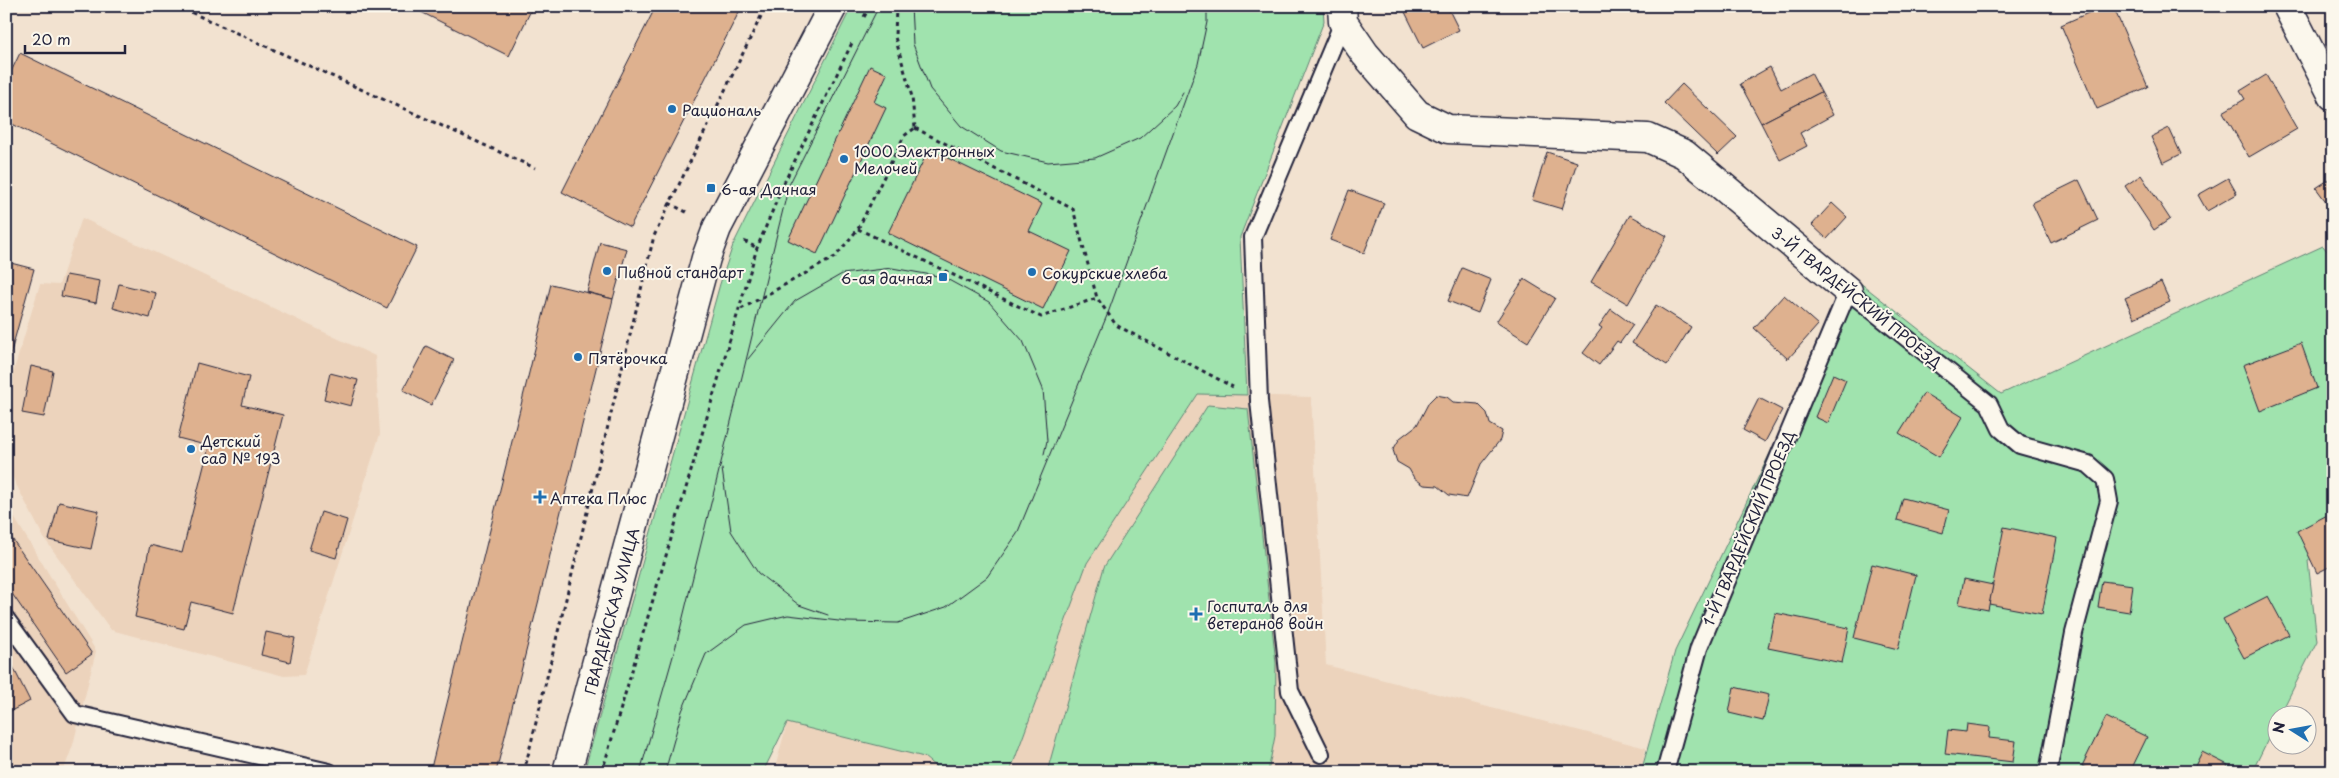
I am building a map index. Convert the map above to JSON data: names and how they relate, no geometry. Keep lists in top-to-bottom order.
{
  "streets": {
    "street": ["3-Й ГВАРДЕЙСКИЙ ПРОЕЗД", "ГВАРДЕЙСКАЯ УЛИЦА"],
    "lane": ["1-Й ГВАРДЕЙСКИЙ ПРОЕЗД"]
  },
  "crossings": [
    ["3-Й ГВАРДЕЙСКИЙ ПРОЕЗД", "1-Й ГВАРДЕЙСКИЙ ПРОЕЗД"]
  ],
  "places": {
    "other": [
      "Рациональ",
      "1000 Электронных Мелочей",
      "Пивной стандарт",
      "Сокурские хлеба",
      "Пятёрочка",
      "Детский сад № 193"
    ],
    "transit": ["6-ая Дачная", "6-ая дачная"],
    "health": ["Аптека Плюс", "Госпиталь для ветеранов войн"]
  },
  "scale_bar": "20 m",
  "north": "left"
}
